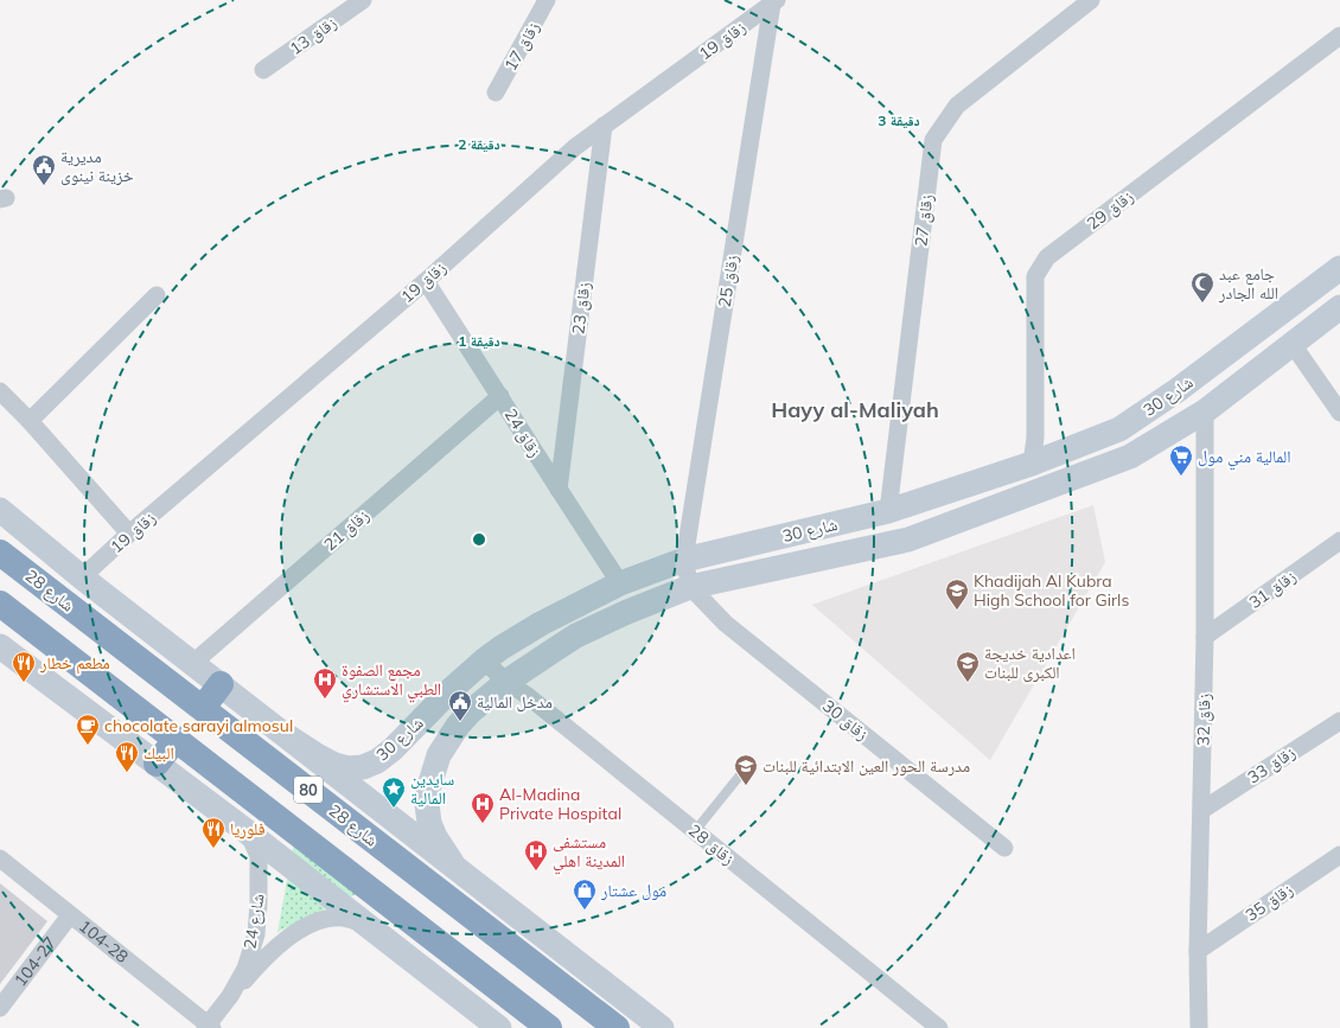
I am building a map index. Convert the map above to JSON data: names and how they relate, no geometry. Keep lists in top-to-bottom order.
{
  "streets": {
    "highway": ["شارع 28", "80"],
    "main road": ["شارع 30"],
    "street": [
      "زقاق 13",
      "زقاق 19",
      "زقاق 17",
      "زقاق 29",
      "زقاق 27",
      "زقاق 25",
      "زقاق 23",
      "زقاق 24",
      "زقاق 21",
      "زقاق 31",
      "زقاق 30",
      "زقاق 32",
      "زقاق 33",
      "زقاق 28",
      "زقاق 35",
      "شارع 24",
      "104-28",
      "104-27"
    ]
  },
  "crossings": [
    ["زقاق 19", "زقاق 25"],
    ["زقاق 19", "زقاق 23"],
    ["زقاق 19", "زقاق 24"],
    ["زقاق 29", "شارع 30"],
    ["زقاق 27", "شارع 30"],
    ["زقاق 25", "شارع 30"],
    ["زقاق 23", "زقاق 24"],
    ["شارع 30", "زقاق 24"],
    ["شارع 30", "زقاق 30"],
    ["شارع 30", "زقاق 32"],
    ["شارع 30", "زقاق 28"],
    ["زقاق 24", "زقاق 21"],
    ["زقاق 31", "زقاق 32"],
    ["زقاق 32", "زقاق 33"],
    ["زقاق 32", "زقاق 35"],
    ["شارع 24", "104-28"],
    ["104-28", "104-27"]
  ],
  "districts": ["Hayy al-Maliyah"],
  "places": {
    "public building": ["مديرية خزينة نينوى", "مدخل المالية"],
    "mosque": ["جامع عبد الله الجادر"],
    "supermarket": ["المالية مني مول"],
    "school or university": ["Khadijah Al Kubra High School for Girls", "اعدادية خديجة الكبرى للبنات", "مدرسة الحور العين الابتدائية للبنات"],
    "restaurant": ["مطعم خطار", "البيك", "فلوريا"],
    "hospital": ["مجمع الصفوة الطبي الاستشاري", "Al-Madina Private Hospital", "مستشفى المدينة اهلي"],
    "cafe": ["chocolate sarayi almosul"],
    "place": ["سايدين المالية"],
    "shop": ["مول عشتار"]
  },
  "rings": ["3 دقيقة", "2 دقيقة", "1 دقيقة"]
}
